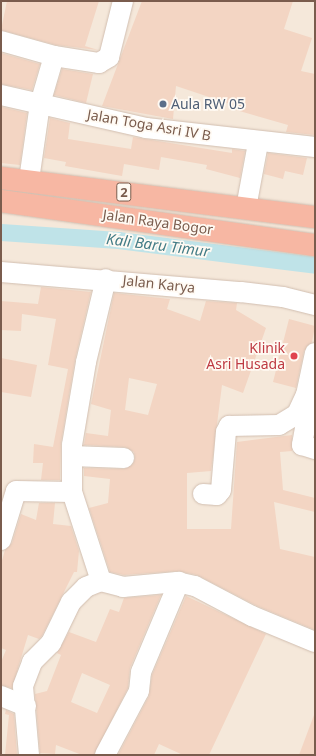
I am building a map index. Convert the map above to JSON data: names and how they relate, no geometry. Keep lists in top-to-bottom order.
{
  "streets": {
    "highway": ["2", "Jalan Raya Bogor"],
    "street": ["Jalan Toga Asri IV B", "Jalan Karya"]
  },
  "water": ["Kali Baru Timur"],
  "places": ["Aula RW 05", "Klinik Asri Husada"]
}
